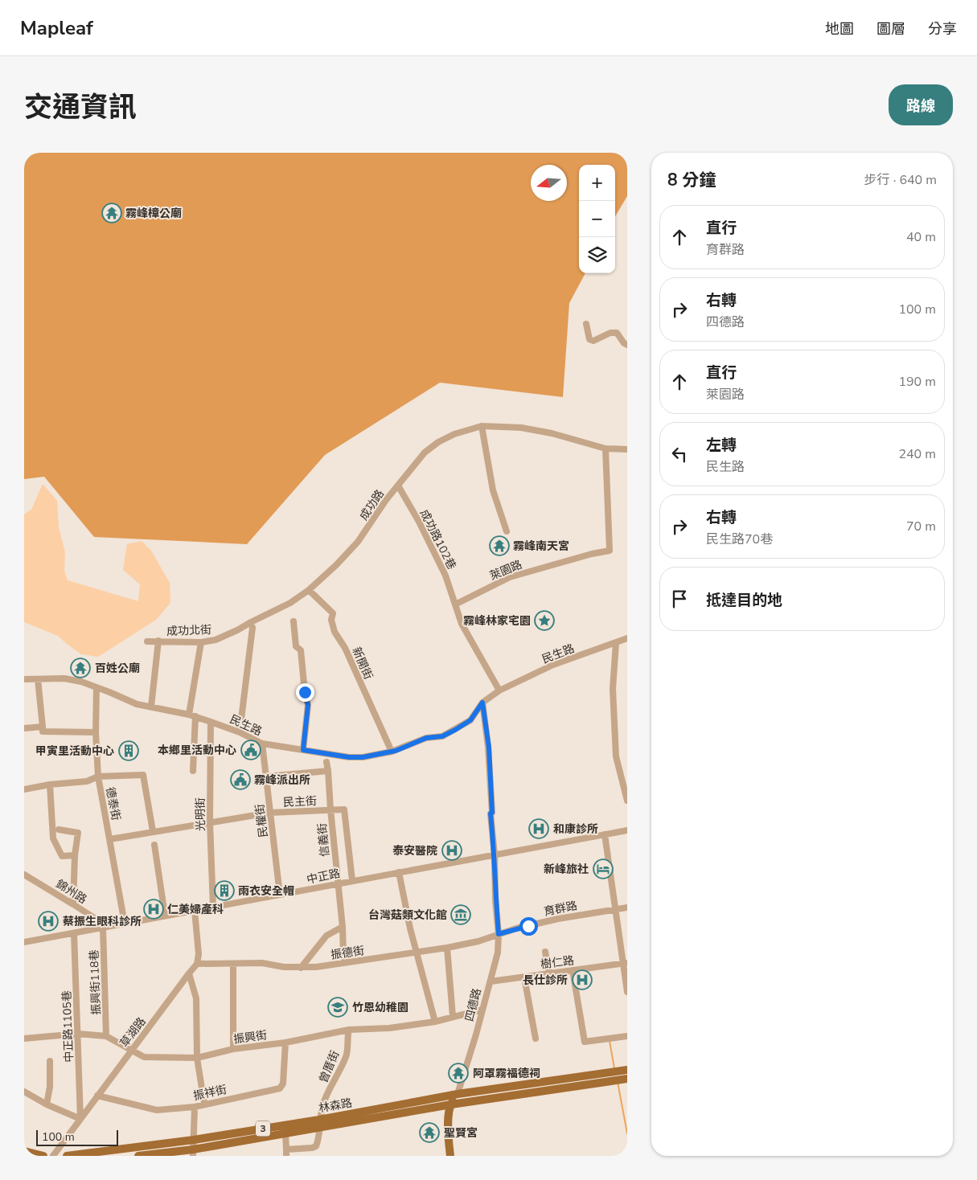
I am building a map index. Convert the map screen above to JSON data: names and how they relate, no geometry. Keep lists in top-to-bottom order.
{
  "streets": {
    "main road": ["四德路", "林森路", "3"],
    "street": [
      "成功路",
      "成功路102巷",
      "萊園路",
      "成功北街",
      "民生路",
      "新開街",
      "民主街",
      "德泰街",
      "光明街",
      "民權街",
      "信義街",
      "中正路",
      "錦州路",
      "育群路",
      "振德街",
      "樹仁路",
      "振興街118巷",
      "中正路1105巷",
      "草湖路",
      "振興街",
      "曾厝街",
      "振祥街"
    ]
  },
  "crossings": [
    ["成功路", "成功路102巷"],
    ["成功路", "萊園路"],
    ["成功路", "成功北街"],
    ["成功路", "新開街"],
    ["成功路102巷", "萊園路"],
    ["民生路", "新開街"],
    ["民生路", "德泰街"],
    ["民生路", "光明街"],
    ["民生路", "民權街"],
    ["民主街", "德泰街"],
    ["民主街", "光明街"],
    ["民主街", "民權街"],
    ["民主街", "信義街"],
    ["民主街", "中正路"],
    ["德泰街", "中正路"],
    ["光明街", "中正路"],
    ["民權街", "中正路"],
    ["信義街", "中正路"],
    ["信義街", "振德街"],
    ["中正路", "錦州路"],
    ["中正路", "振興街118巷"],
    ["中正路", "四德路"],
    ["中正路", "中正路1105巷"],
    ["錦州路", "振興街118巷"],
    ["育群路", "振德街"],
    ["育群路", "四德路"],
    ["振德街", "四德路"],
    ["振德街", "草湖路"],
    ["樹仁路", "四德路"],
    ["振興街118巷", "振興街"],
    ["四德路", "振興街"],
    ["四德路", "林森路"],
    ["中正路1105巷", "草湖路"],
    ["中正路1105巷", "振興街"],
    ["草湖路", "振興街"],
    ["草湖路", "振祥街"],
    ["振興街", "曾厝街"],
    ["振興街", "振祥街"],
    ["曾厝街", "林森路"]
  ],
  "places": {
    "temple": [
      "霧峰樟公廟",
      "霧峰南天宮",
      "百姓公廟",
      "阿罩霧福德祠",
      "聖賢宮"
    ],
    "place": ["霧峰林家宅園"],
    "public building": ["本鄉里活動中心", "霧峰派出所"],
    "building": ["甲寅里活動中心", "雨衣安全帽"],
    "hospital": [
      "和康診所",
      "泰安醫院",
      "仁美婦產科",
      "蔡振生眼科診所",
      "長仕診所"
    ],
    "hotel": ["新峰旅社"],
    "museum": ["台灣菇類文化館"],
    "school or university": ["竹恩幼稚園"]
  },
  "scale_bar": "100 m",
  "north": "left",
  "page": {
    "header": "Mapleaf",
    "nav": ["地圖", "圖層", "分享"],
    "title": "交通資訊",
    "buttons": "路線",
    "heading": ["8 分鐘", "步行 · 640 m"],
    "map_buttons": ["+", "−"],
    "list": [
      ["直行", "育群路", "40 m"],
      ["右轉", "四德路", "100 m"],
      ["直行", "萊園路", "190 m"],
      ["左轉", "民生路", "240 m"],
      ["右轉", "民生路70巷", "70 m"],
      "抵達目的地"
    ],
    "scale": "100 m"
  }
}
